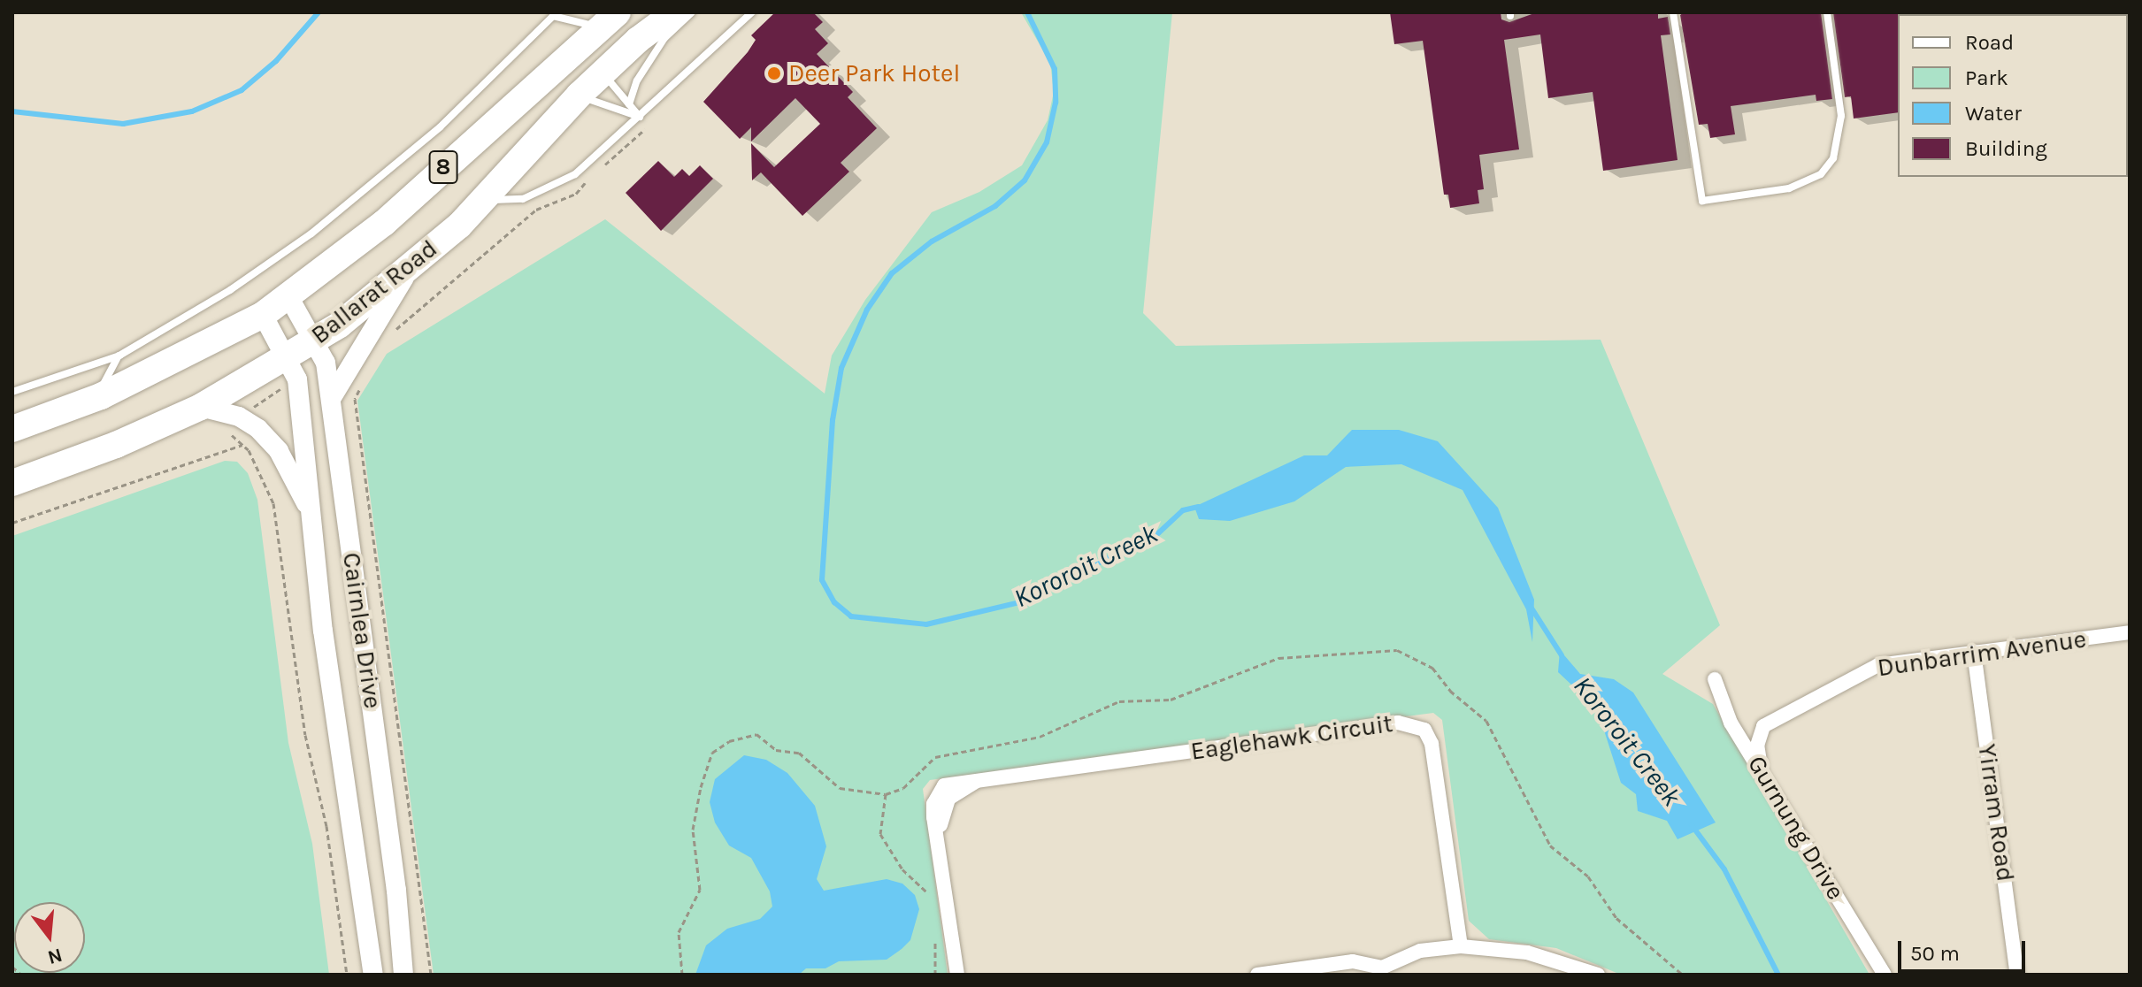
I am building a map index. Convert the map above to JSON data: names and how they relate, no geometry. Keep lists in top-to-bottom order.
{
  "streets": {
    "highway": ["8", "Ballarat Road"],
    "street": [
      "Cairnlea Drive",
      "Dunbarrim Avenue",
      "Eaglehawk Circuit",
      "Yirram Road",
      "Gurnung Drive"
    ]
  },
  "crossings": [
    ["Ballarat Road", "Cairnlea Drive"],
    ["Dunbarrim Avenue", "Yirram Road"],
    ["Dunbarrim Avenue", "Gurnung Drive"]
  ],
  "water": ["Kororoit Creek"],
  "places": ["Deer Park Hotel"],
  "legend": [
    "Road",
    "Park",
    "Water",
    "Building"
  ],
  "scale_bar": "50 m",
  "north": "bottom"
}
